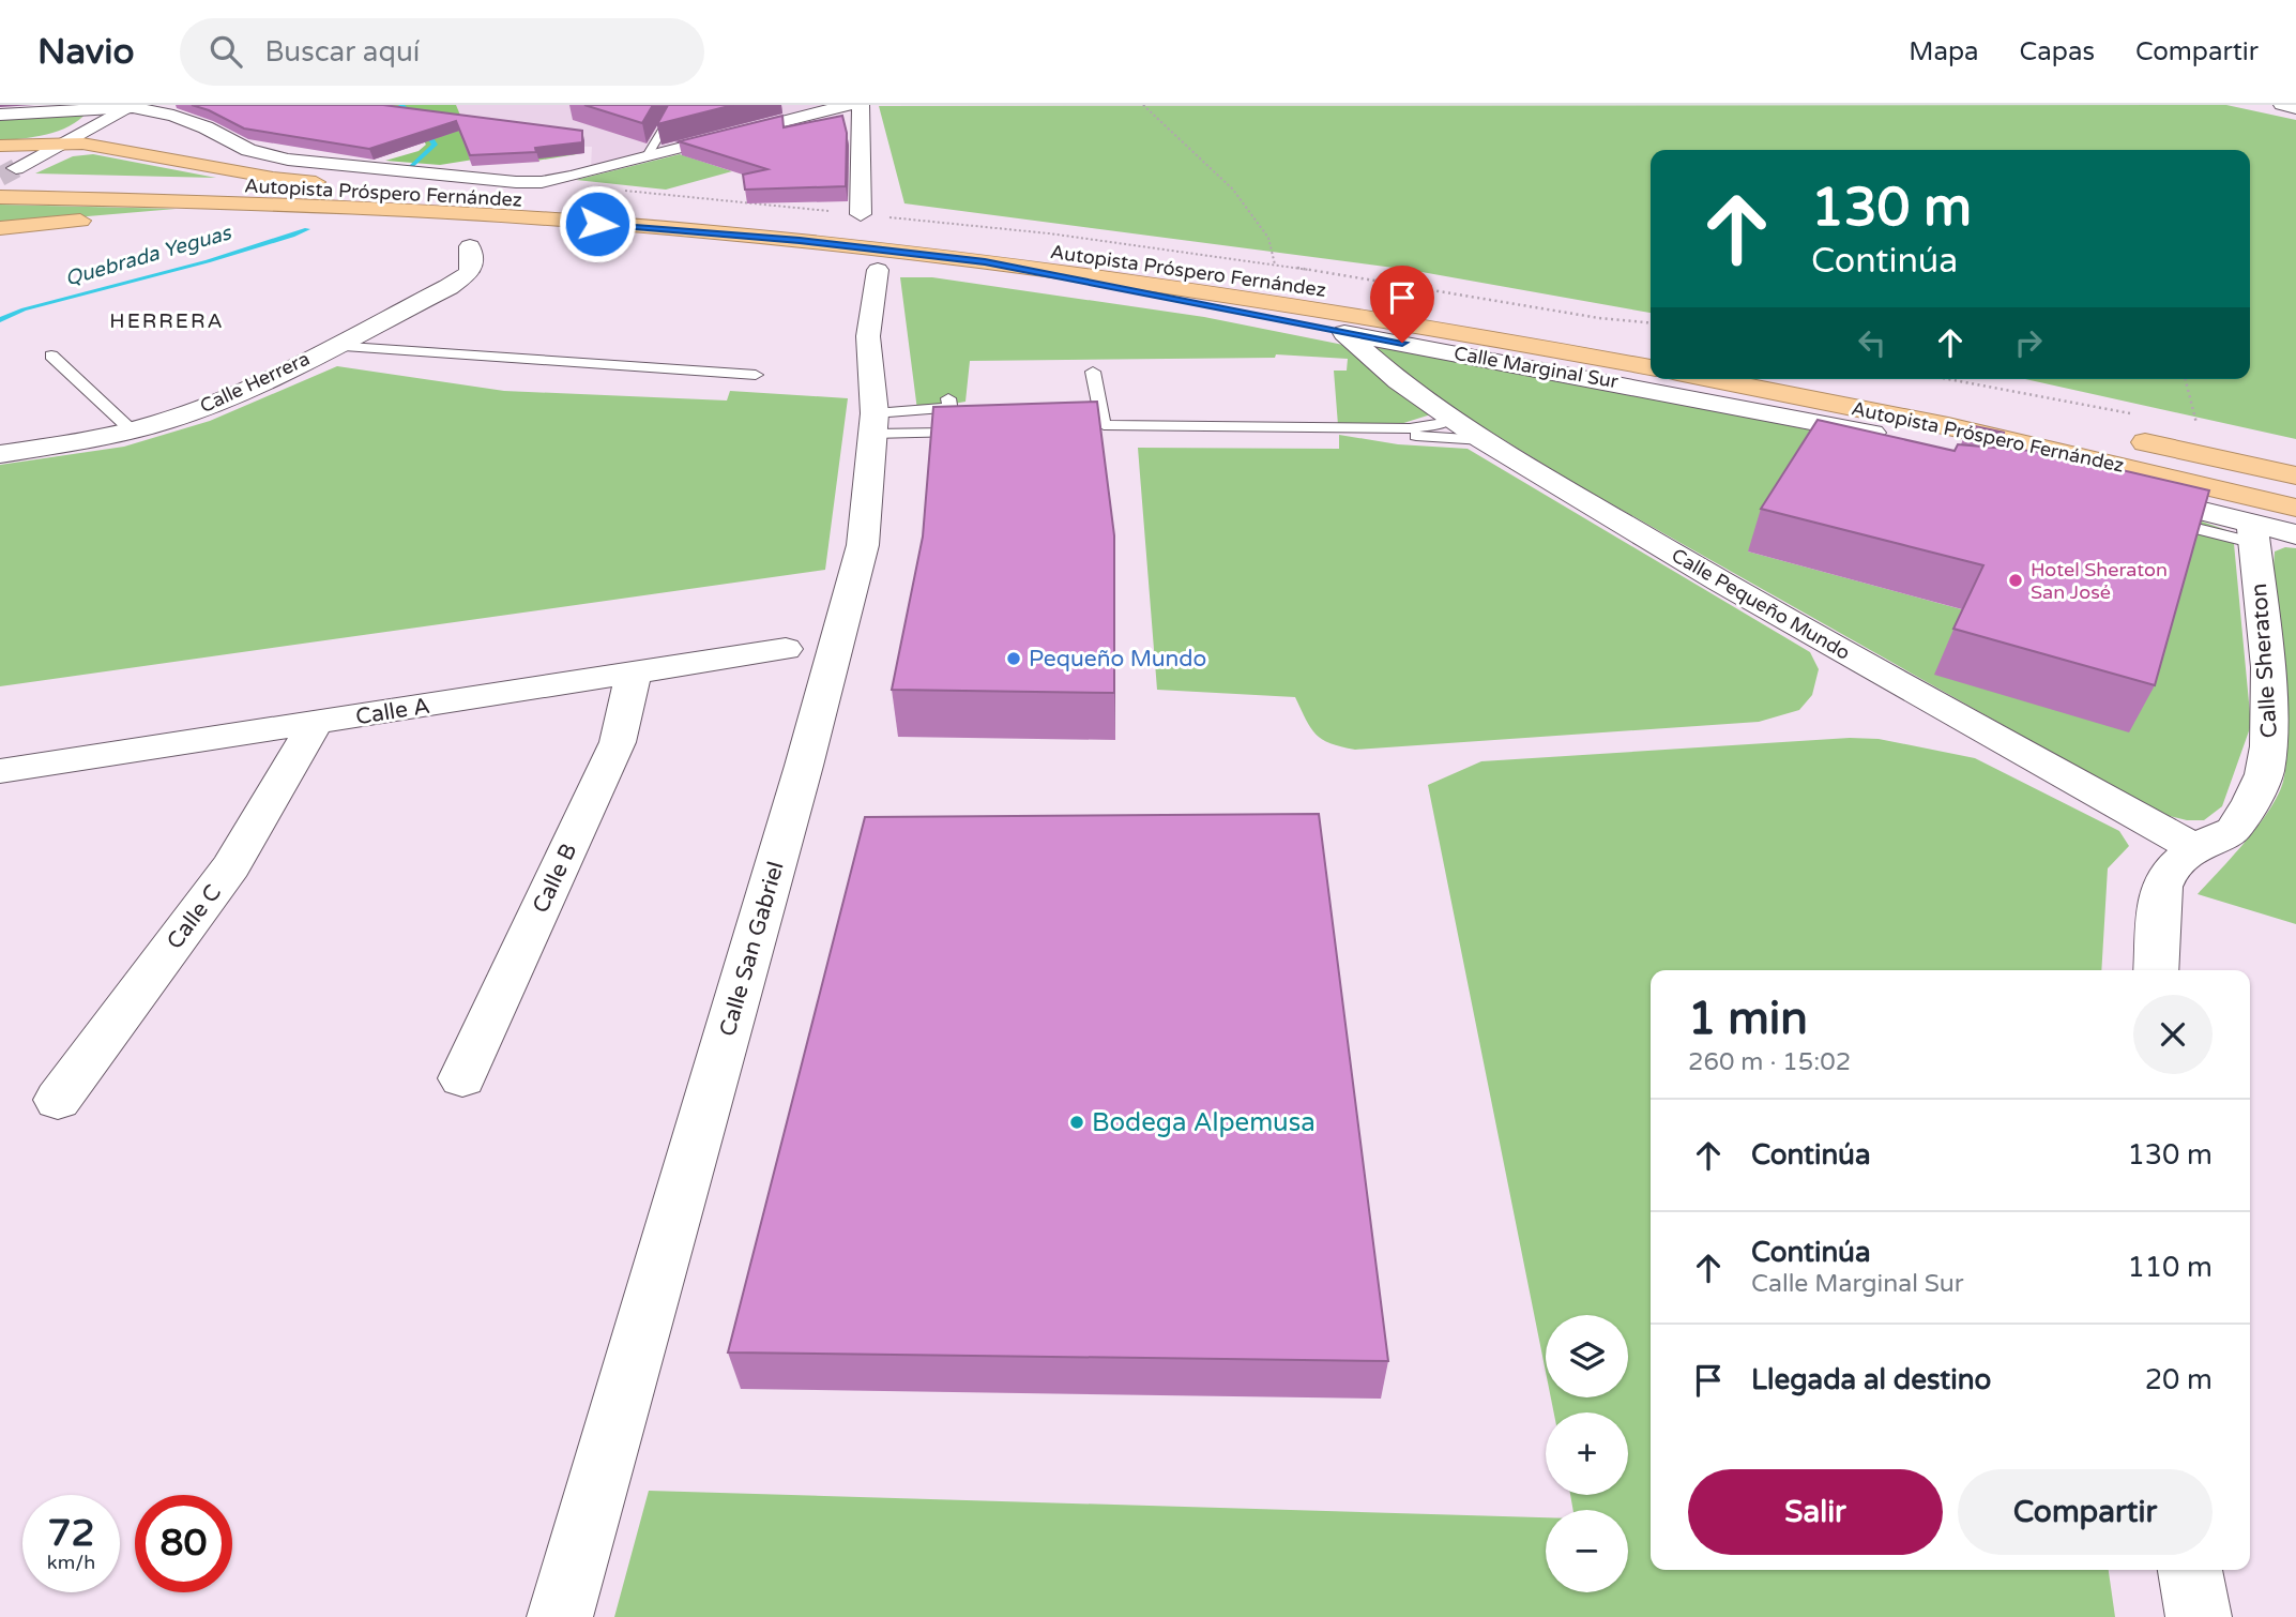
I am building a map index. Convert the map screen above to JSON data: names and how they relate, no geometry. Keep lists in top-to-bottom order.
{
  "streets": {
    "highway": ["Autopista Próspero Fernández"],
    "street": [
      "Calle Marginal Sur",
      "Calle Herrera",
      "Calle Pequeño Mundo",
      "Calle Sheraton",
      "Calle A",
      "Calle B",
      "Calle C",
      "Calle San Gabriel"
    ]
  },
  "crossings": [
    ["Calle Marginal Sur", "Calle Pequeño Mundo"],
    ["Calle Marginal Sur", "Calle Sheraton"],
    ["Calle Pequeño Mundo", "Calle Sheraton"],
    ["Calle A", "Calle B"],
    ["Calle A", "Calle C"]
  ],
  "districts": ["HERRERA"],
  "water": ["Quebrada Yeguas"],
  "places": ["Hotel Sheraton San José", "Pequeño Mundo", "Bodega Alpemusa"],
  "page": {
    "header": "Navio",
    "search": "Buscar aquí",
    "nav": ["Mapa", "Capas", "Compartir"],
    "turn": ["130 m", "Continúa"],
    "heading": ["1 min", "260 m · 15:02"],
    "list": [
      {
        "name": "Continúa",
        "value": "130 m"
      },
      {
        "name": "Continúa",
        "note": "Calle Marginal Sur",
        "value": "110 m"
      },
      {
        "name": "Llegada al destino",
        "value": "20 m"
      }
    ],
    "map_buttons": ["+", "−"],
    "buttons": ["Salir", "Compartir"],
    "speed": "72 km/h",
    "limit": "80"
  }
}
